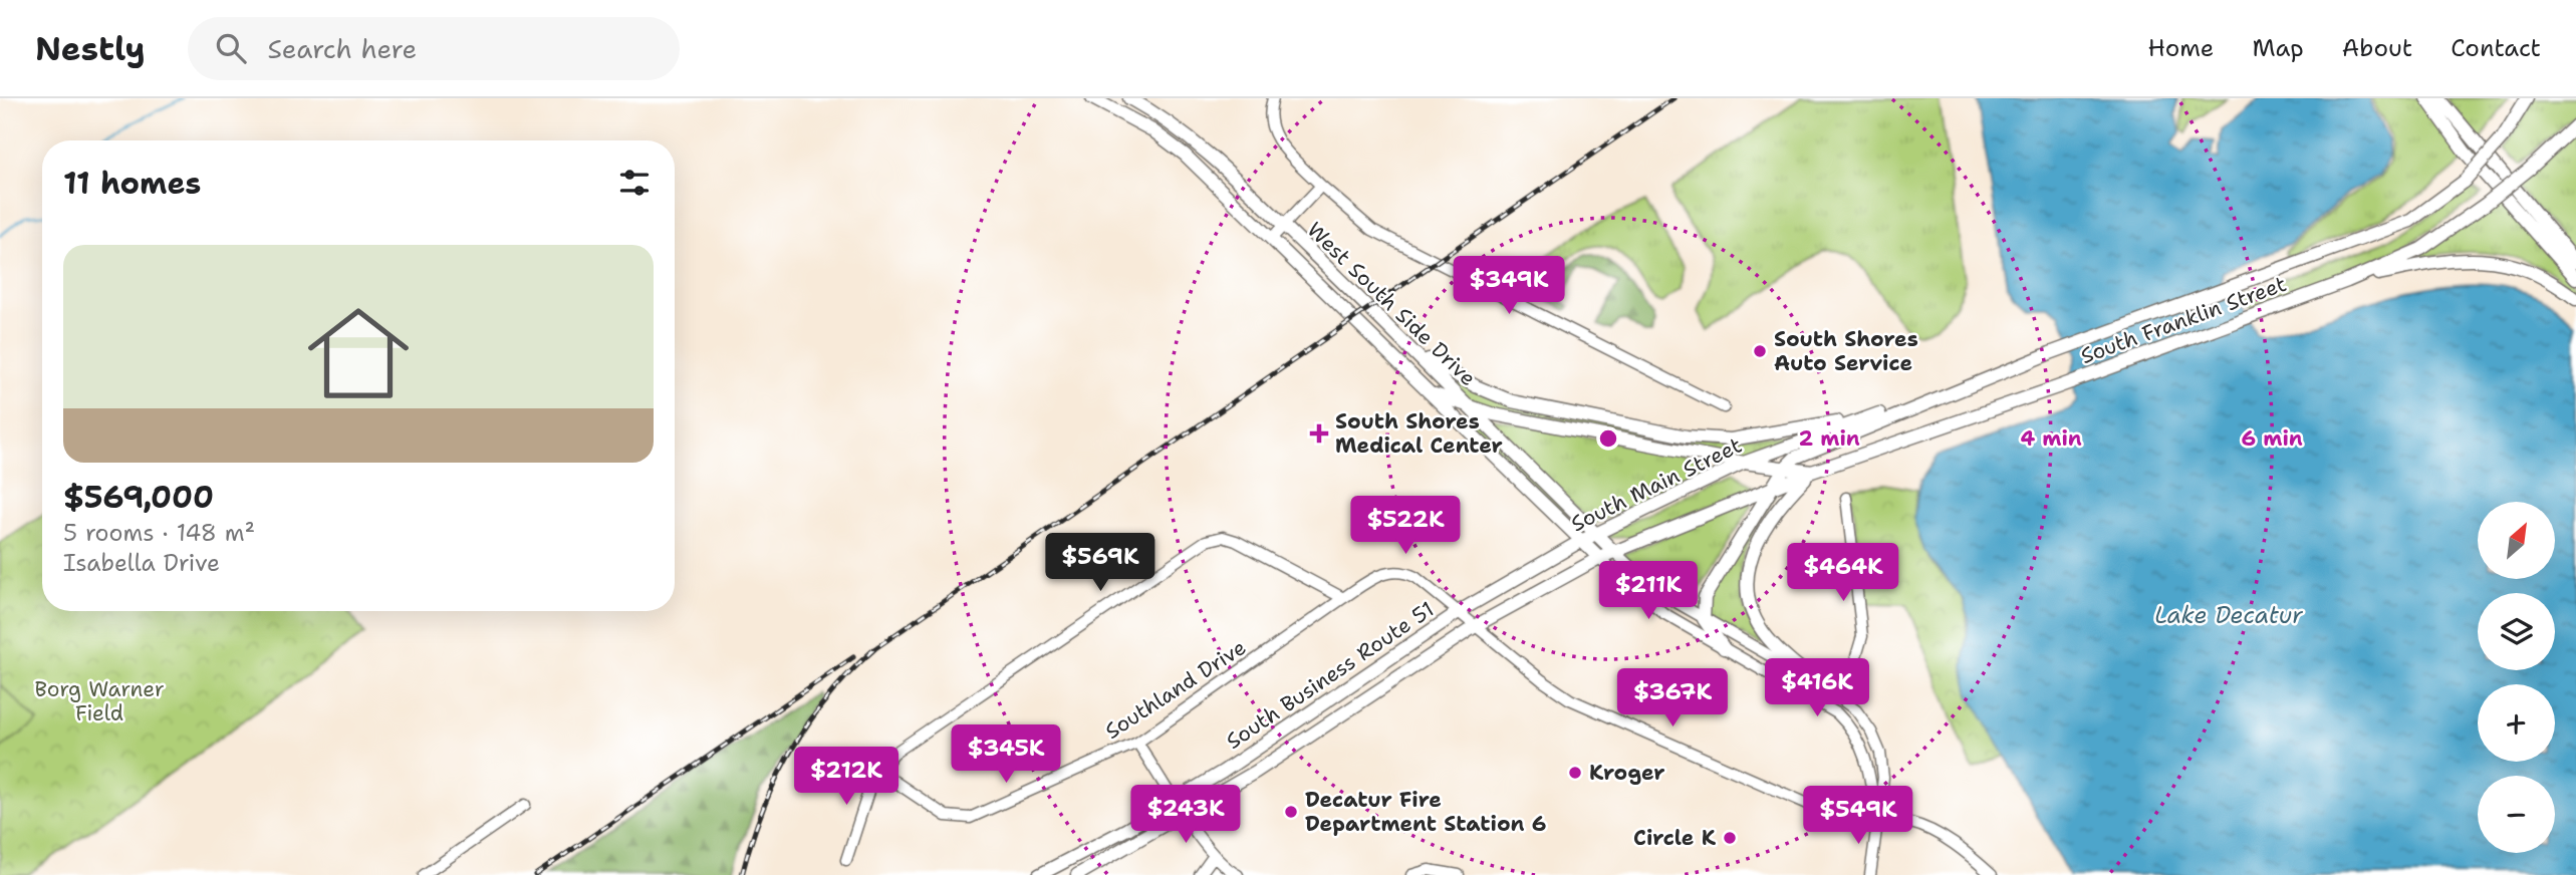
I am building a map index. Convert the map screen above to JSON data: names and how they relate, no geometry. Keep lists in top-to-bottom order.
{
  "streets": {
    "main road": [
      "West South Side Drive",
      "South Franklin Street",
      "South Main Street",
      "South Business Route 51"
    ],
    "street": ["Southland Drive"]
  },
  "crossings": [
    ["West South Side Drive", "South Main Street"],
    ["South Franklin Street", "South Main Street"],
    ["South Main Street", "South Business Route 51"],
    ["South Main Street", "Southland Drive"],
    ["South Business Route 51", "Southland Drive"]
  ],
  "water": ["Lake Decatur"],
  "parks": ["Borg Warner Field"],
  "places": {
    "other": [
      "South Shores Auto Service",
      "Kroger",
      "Decatur Fire Department Station 6",
      "Circle K"
    ],
    "health": ["South Shores Medical Center"]
  },
  "north": "top right",
  "page": {
    "header": "Nestly",
    "search": "Search here",
    "nav": [
      "Home",
      "Map",
      "About",
      "Contact"
    ],
    "heading": "11 homes",
    "list": [
      {
        "name": "$569,000",
        "note": "5 rooms · 148 m² · Isabella Drive"
      }
    ],
    "price": [
      "$349K",
      "$522K",
      "$569K",
      "$464K",
      "$211K",
      "$416K",
      "$367K",
      "$345K",
      "$212K",
      "$243K",
      "$549K"
    ],
    "map_buttons": ["+", "−"]
  },
  "rings": ["2 min", "4 min", "6 min"]
}
